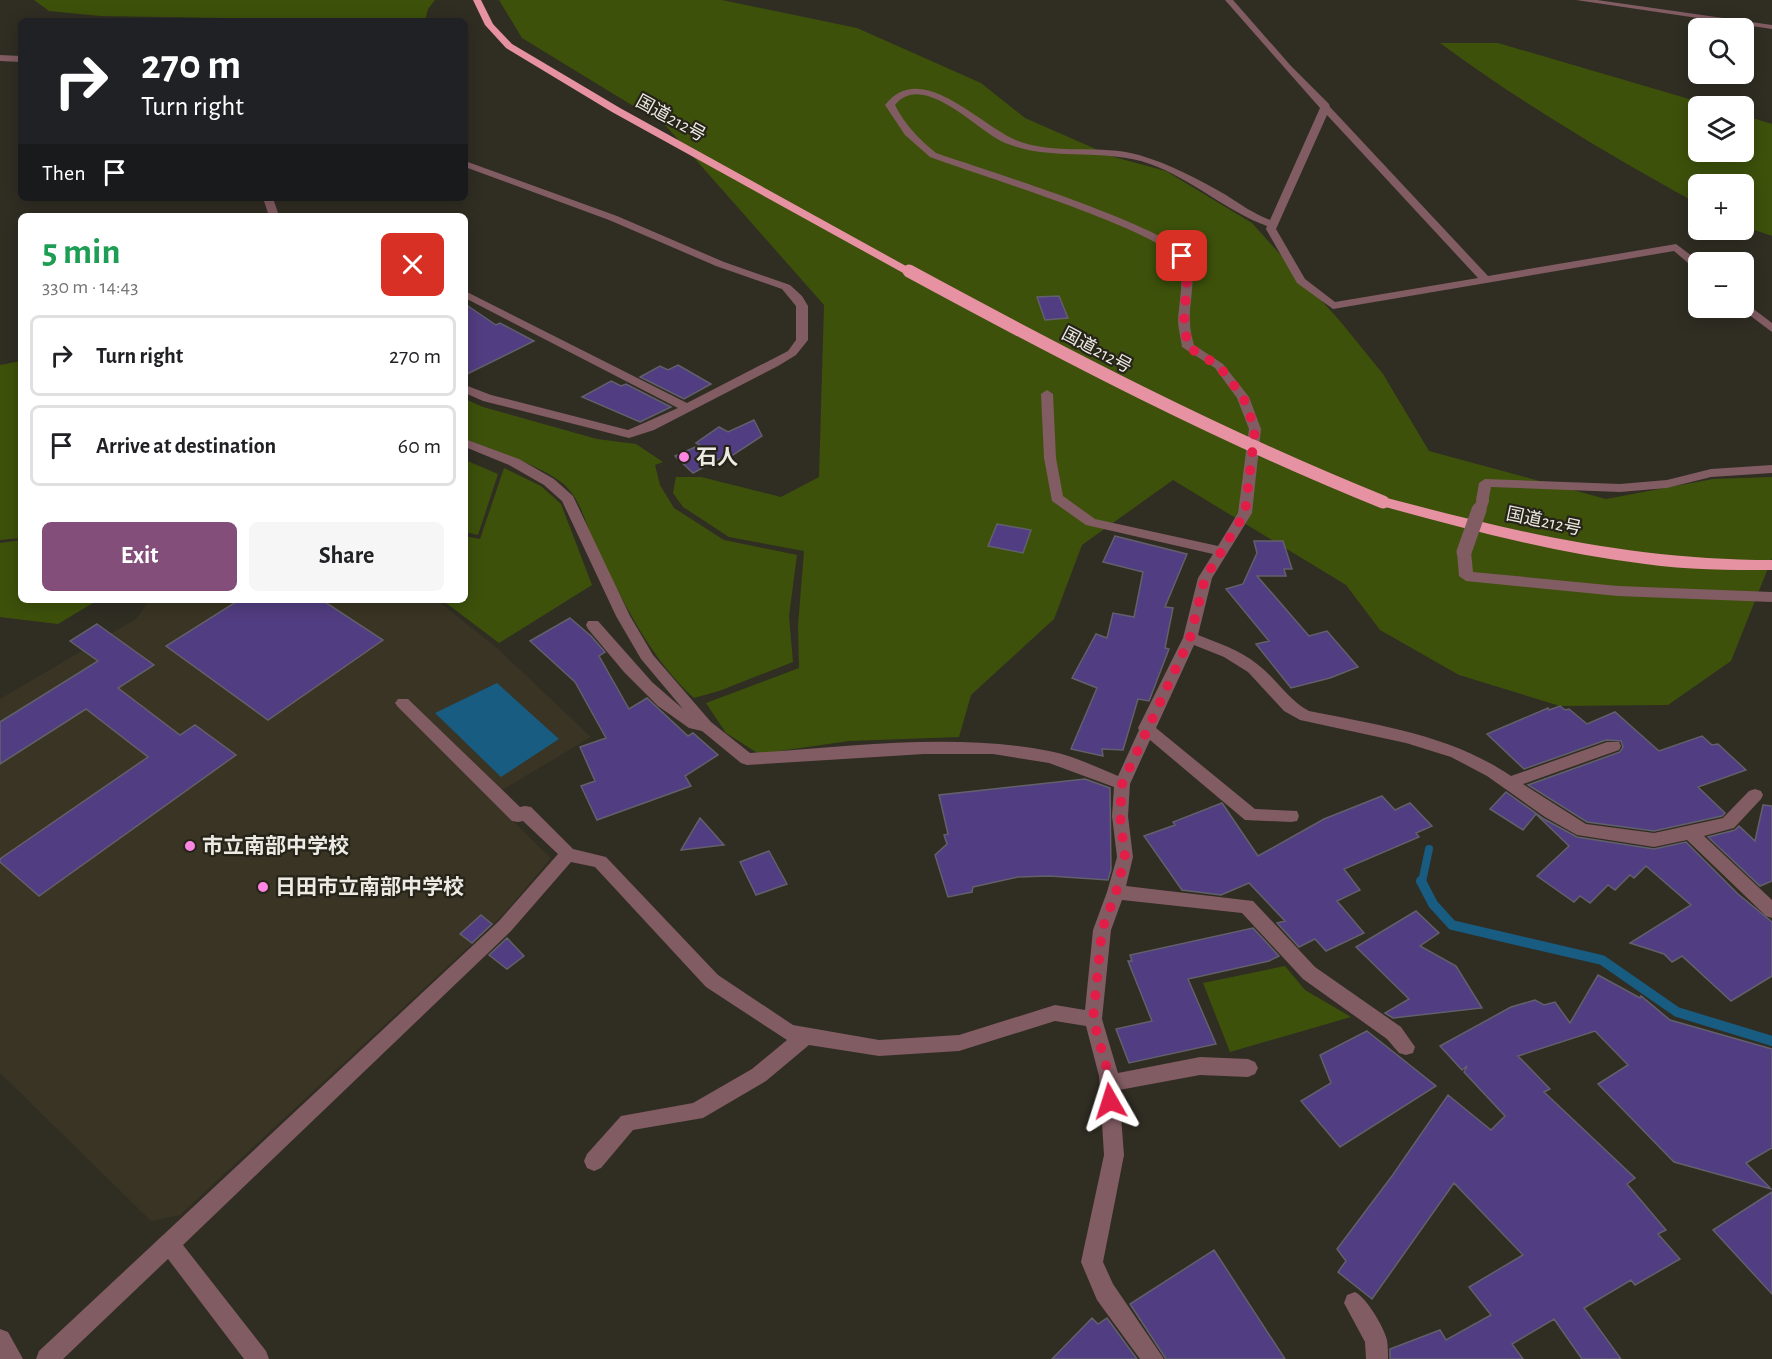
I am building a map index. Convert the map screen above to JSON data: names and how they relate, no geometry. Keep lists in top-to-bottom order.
{
  "streets": {
    "highway": ["国道212号"]
  },
  "places": ["石人", "市立南部中学校", "日田市立南部中学校"],
  "page": {
    "map_buttons": ["+", "−"],
    "turn": ["270 m", "Turn right"],
    "then": "Then",
    "heading": ["5 min", "330 m · 14:43"],
    "list": [
      {
        "name": "Turn right",
        "value": "270 m"
      },
      {
        "name": "Arrive at destination",
        "value": "60 m"
      }
    ],
    "buttons": ["Exit", "Share"]
  }
}
